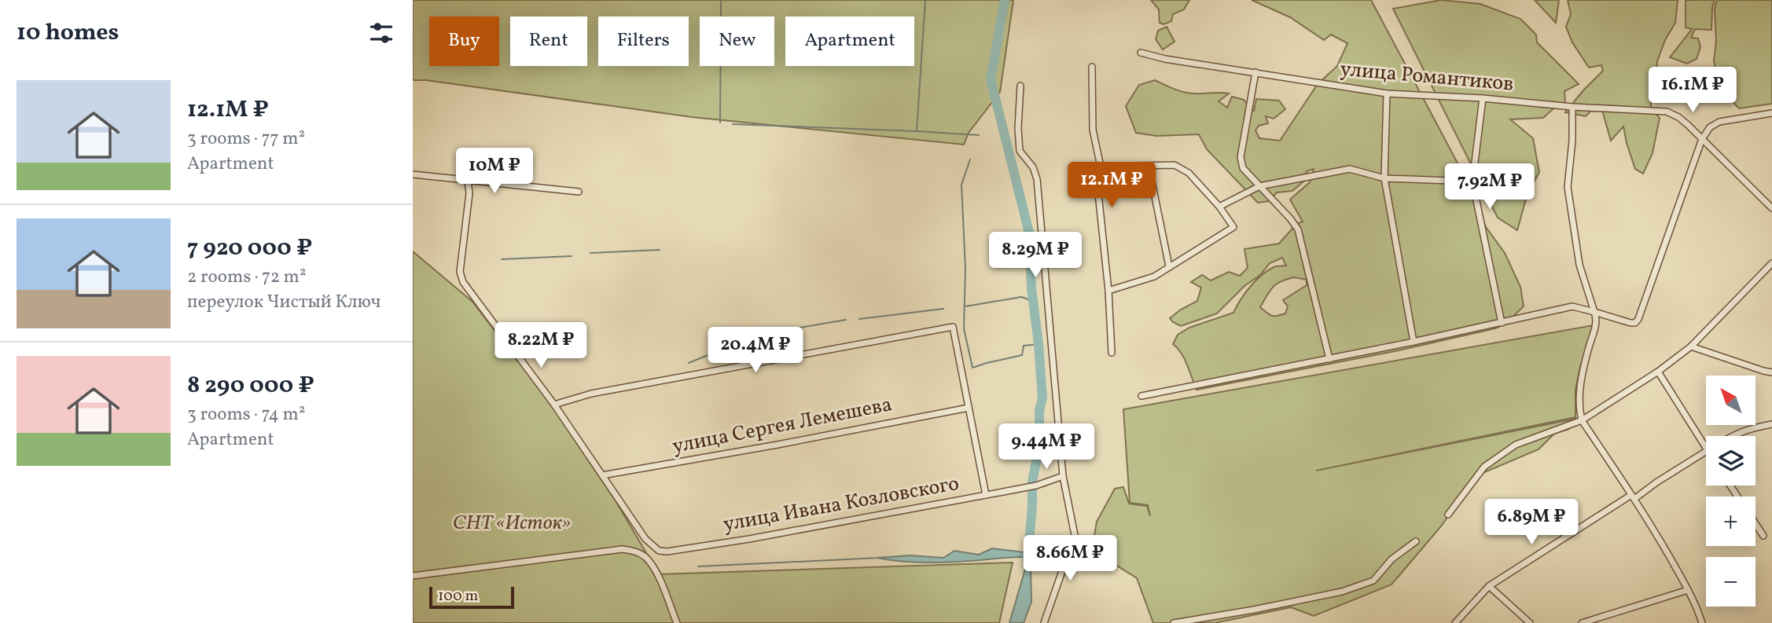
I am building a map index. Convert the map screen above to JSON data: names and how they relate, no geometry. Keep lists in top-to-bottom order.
{
  "streets": {
    "street": ["улица Романтиков", "улица Сергея Лемешева", "улица Ивана Козловского"]
  },
  "crossings": [
    ["улица Сергея Лемешева", "улица Ивана Козловского"]
  ],
  "parks": ["СНТ «Исток»"],
  "scale_bar": "100 m",
  "north": "top left",
  "page": {
    "heading": "10 homes",
    "chip": [
      "Buy",
      "Rent",
      "Filters",
      "New",
      "Apartment"
    ],
    "list": [
      {
        "name": "12.1M ₽",
        "note": "3 rooms · 77 m² · Apartment"
      },
      {
        "name": "7 920 000 ₽",
        "note": "2 rooms · 72 m² · переулок Чистый Ключ"
      },
      {
        "name": "8 290 000 ₽",
        "note": "3 rooms · 74 m² · Apartment"
      }
    ],
    "price": [
      "16.1M ₽",
      "10M ₽",
      "12.1M ₽",
      "7.92M ₽",
      "8.29M ₽",
      "8.22M ₽",
      "20.4M ₽",
      "9.44M ₽",
      "6.89M ₽",
      "8.66M ₽"
    ],
    "map_buttons": ["+", "−"],
    "scale": "100 m"
  }
}
